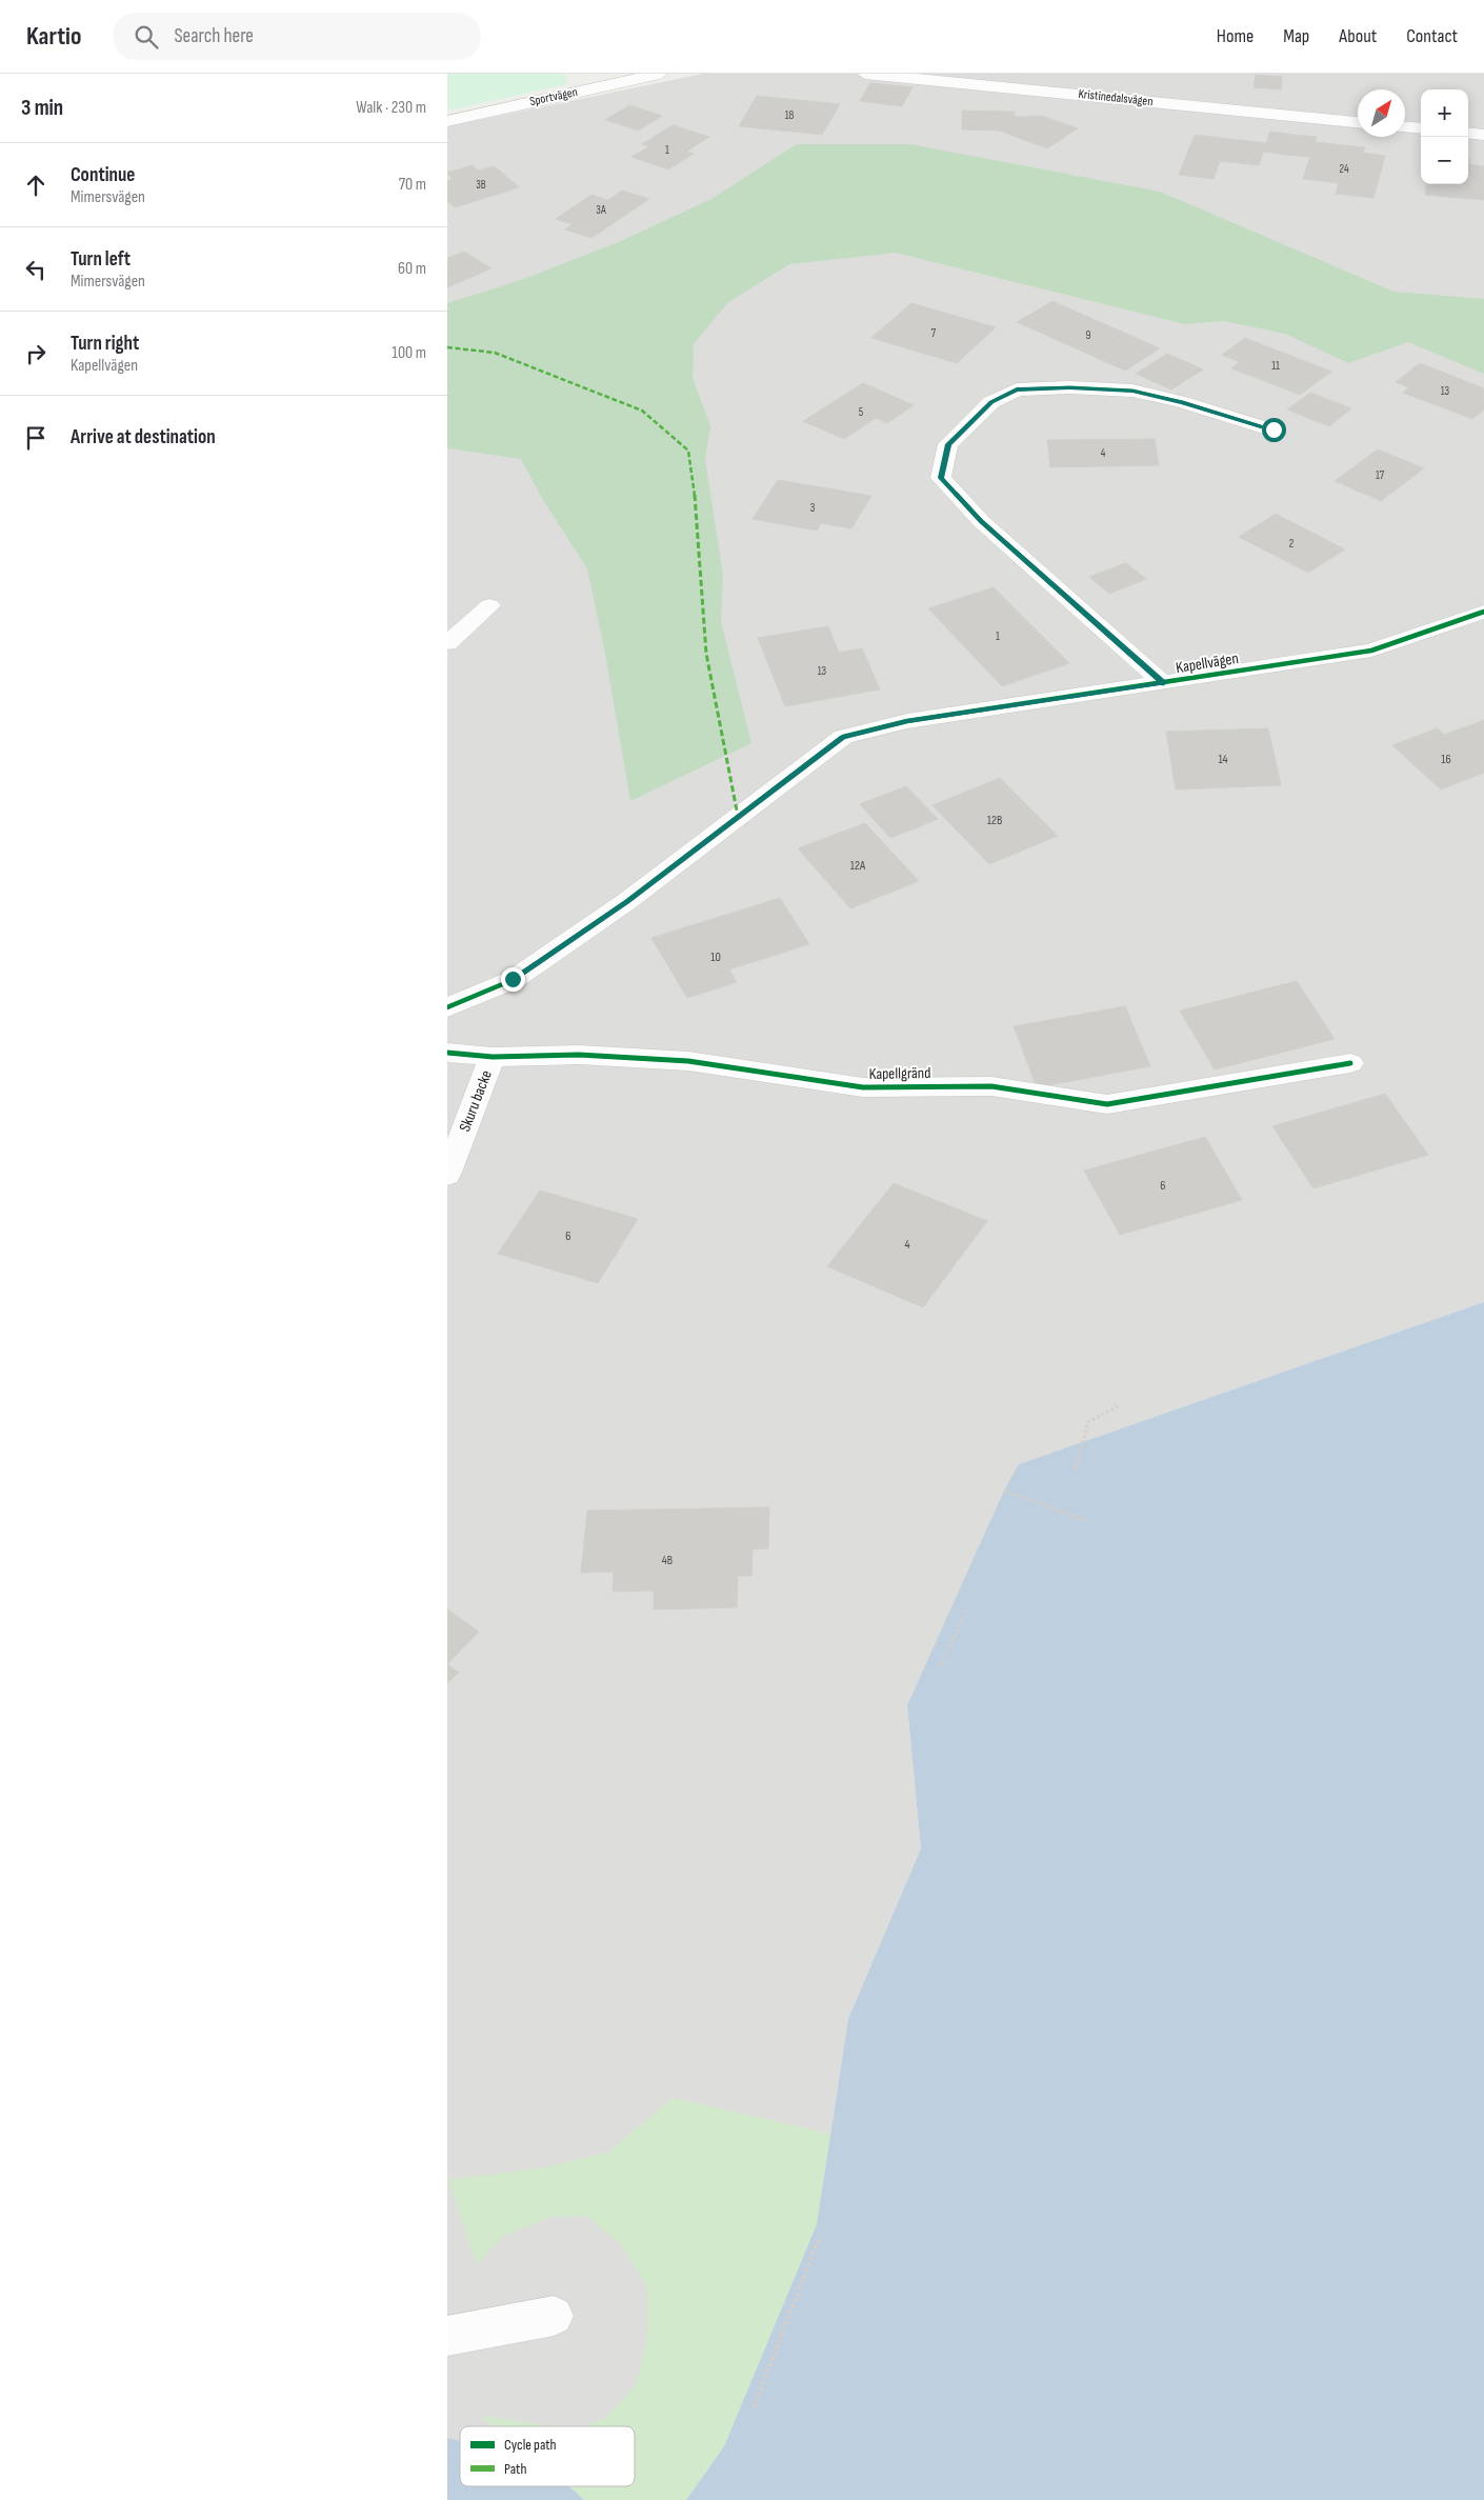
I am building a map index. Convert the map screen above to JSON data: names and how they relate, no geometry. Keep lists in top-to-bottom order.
{
  "streets": {
    "street": [
      "Sportvägen",
      "Kristinedalsvägen",
      "Kapellvägen",
      "Kapellgränd",
      "Skuru backe"
    ]
  },
  "crossings": [
    ["Kapellgränd", "Skuru backe"]
  ],
  "house_numbers": [
    "18",
    "1",
    "24",
    "3B",
    "3A",
    "7",
    "9",
    "11",
    "13",
    "5",
    "4",
    "17",
    "3",
    "2",
    "1",
    "13",
    "14",
    "16",
    "12B",
    "12A",
    "10",
    "6",
    "6",
    "4",
    "4B"
  ],
  "legend": ["Cycle path", "Path"],
  "north": "top right",
  "page": {
    "header": "Kartio",
    "search": "Search here",
    "nav": [
      "Home",
      "Map",
      "About",
      "Contact"
    ],
    "heading": ["3 min", "Walk · 230 m"],
    "map_buttons": ["+", "−"],
    "list": [
      ["Continue", "Mimersvägen", "70 m"],
      ["Turn left", "Mimersvägen", "60 m"],
      ["Turn right", "Kapellvägen", "100 m"],
      "Arrive at destination"
    ]
  }
}
